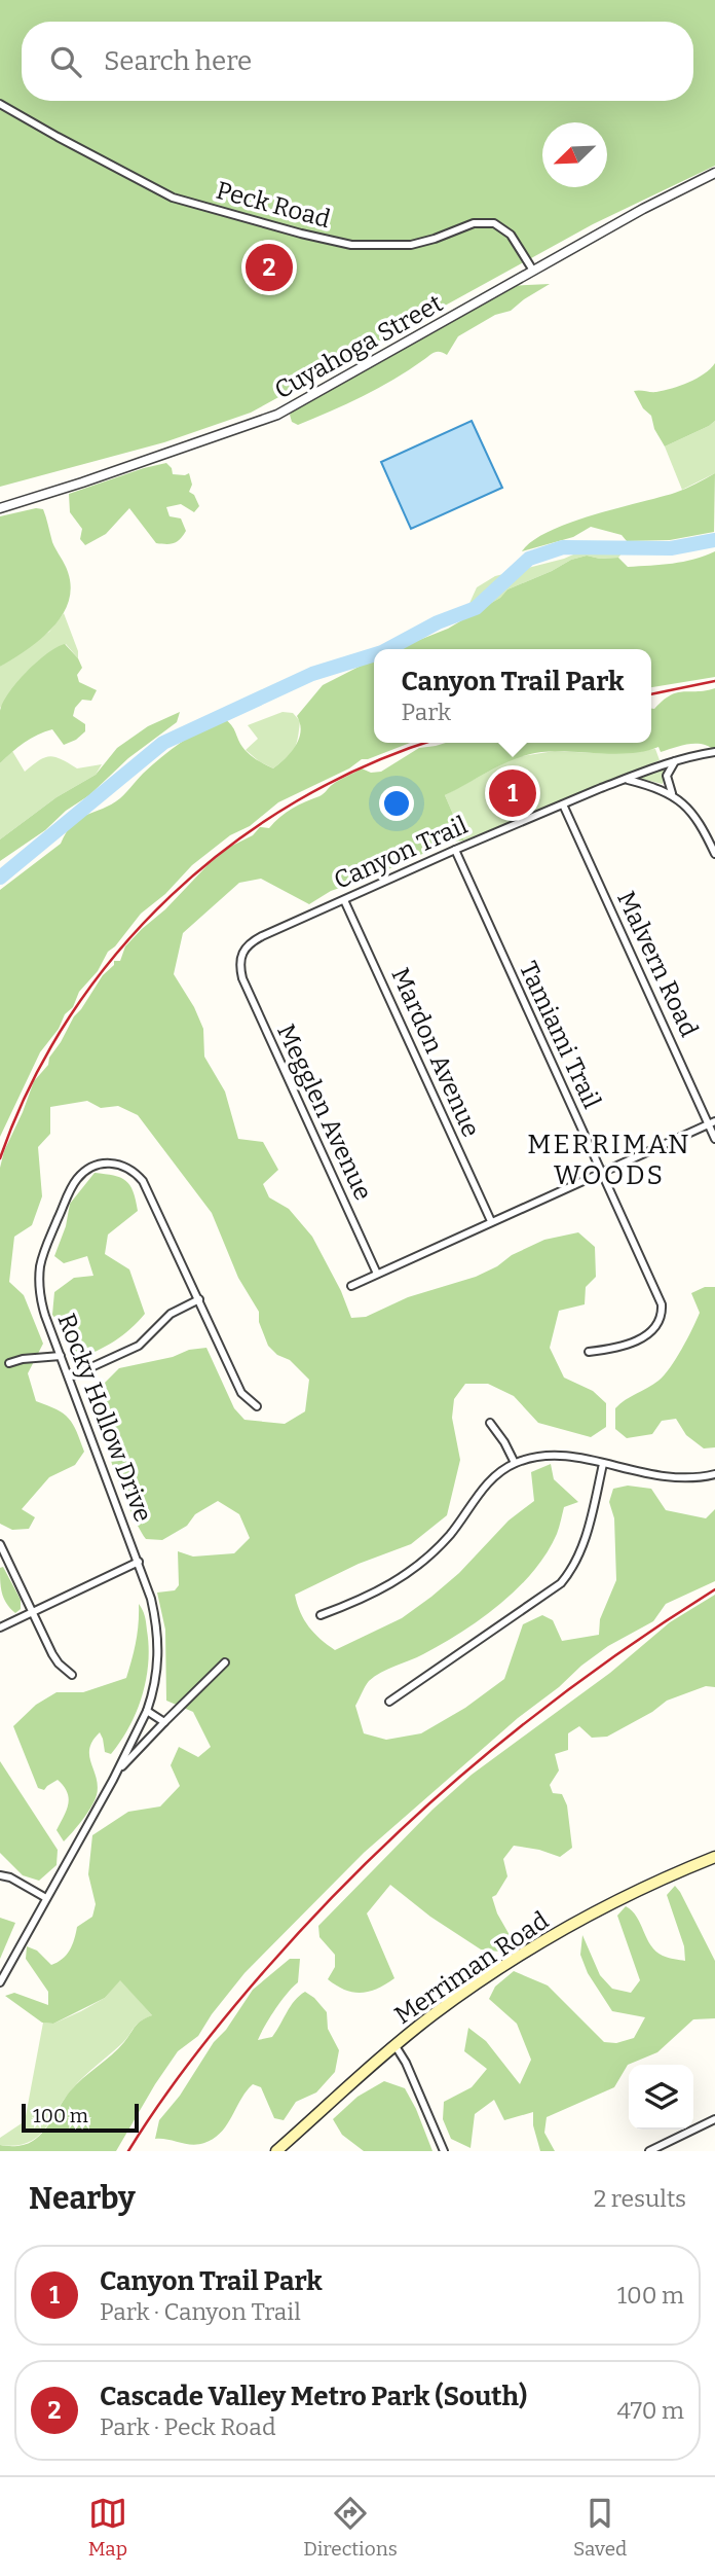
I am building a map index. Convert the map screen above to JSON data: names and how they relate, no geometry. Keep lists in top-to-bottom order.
{
  "streets": {
    "main road": ["Merriman Road"],
    "street": [
      "Peck Road",
      "Cuyahoga Street",
      "Canyon Trail",
      "Malvern Road",
      "Tamiami Trail",
      "Mardon Avenue",
      "Megglen Avenue",
      "Rocky Hollow Drive"
    ]
  },
  "crossings": [
    ["Peck Road", "Cuyahoga Street"],
    ["Canyon Trail", "Malvern Road"],
    ["Canyon Trail", "Tamiami Trail"],
    ["Canyon Trail", "Mardon Avenue"],
    ["Canyon Trail", "Megglen Avenue"]
  ],
  "districts": ["MERRIMAN WOODS"],
  "scale_bar": "100 m",
  "north": "bottom left",
  "page": {
    "search": "Search here",
    "pins": ["2", "1"],
    "popup": ["Canyon Trail Park", "Park"],
    "scale": "100 m",
    "heading": ["Nearby", "2 results"],
    "list": [
      {
        "mark": "1",
        "name": "Canyon Trail Park",
        "note": "Park · Canyon Trail",
        "value": "100 m"
      },
      {
        "mark": "2",
        "name": "Cascade Valley Metro Park (South)",
        "note": "Park · Peck Road",
        "value": "470 m"
      }
    ],
    "nav": ["Map", "Directions", "Saved"]
  }
}
